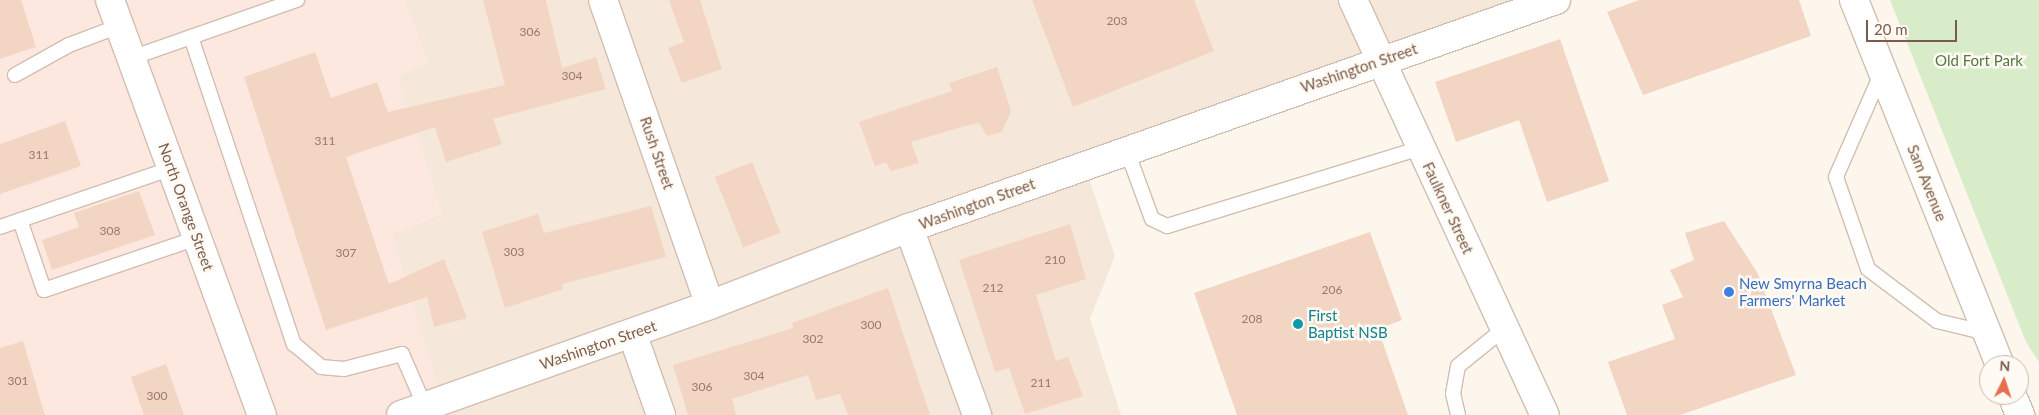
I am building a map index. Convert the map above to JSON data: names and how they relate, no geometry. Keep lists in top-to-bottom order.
{
  "streets": {
    "street": [
      "Washington Street",
      "Rush Street",
      "Sam Avenue",
      "North Orange Street",
      "Faulkner Street"
    ]
  },
  "crossings": [
    ["Washington Street", "Rush Street"],
    ["Washington Street", "Faulkner Street"]
  ],
  "parks": ["Old Fort Park"],
  "places": ["New Smyrna Beach Farmers' Market", "First Baptist NSB"],
  "house_numbers": [
    "203",
    "306",
    "304",
    "311",
    "311",
    "308",
    "303",
    "307",
    "210",
    "212",
    "206",
    "208",
    "300",
    "302",
    "304",
    "301",
    "211",
    "306",
    "300"
  ],
  "scale_bar": "20 m",
  "north": "top"
}
